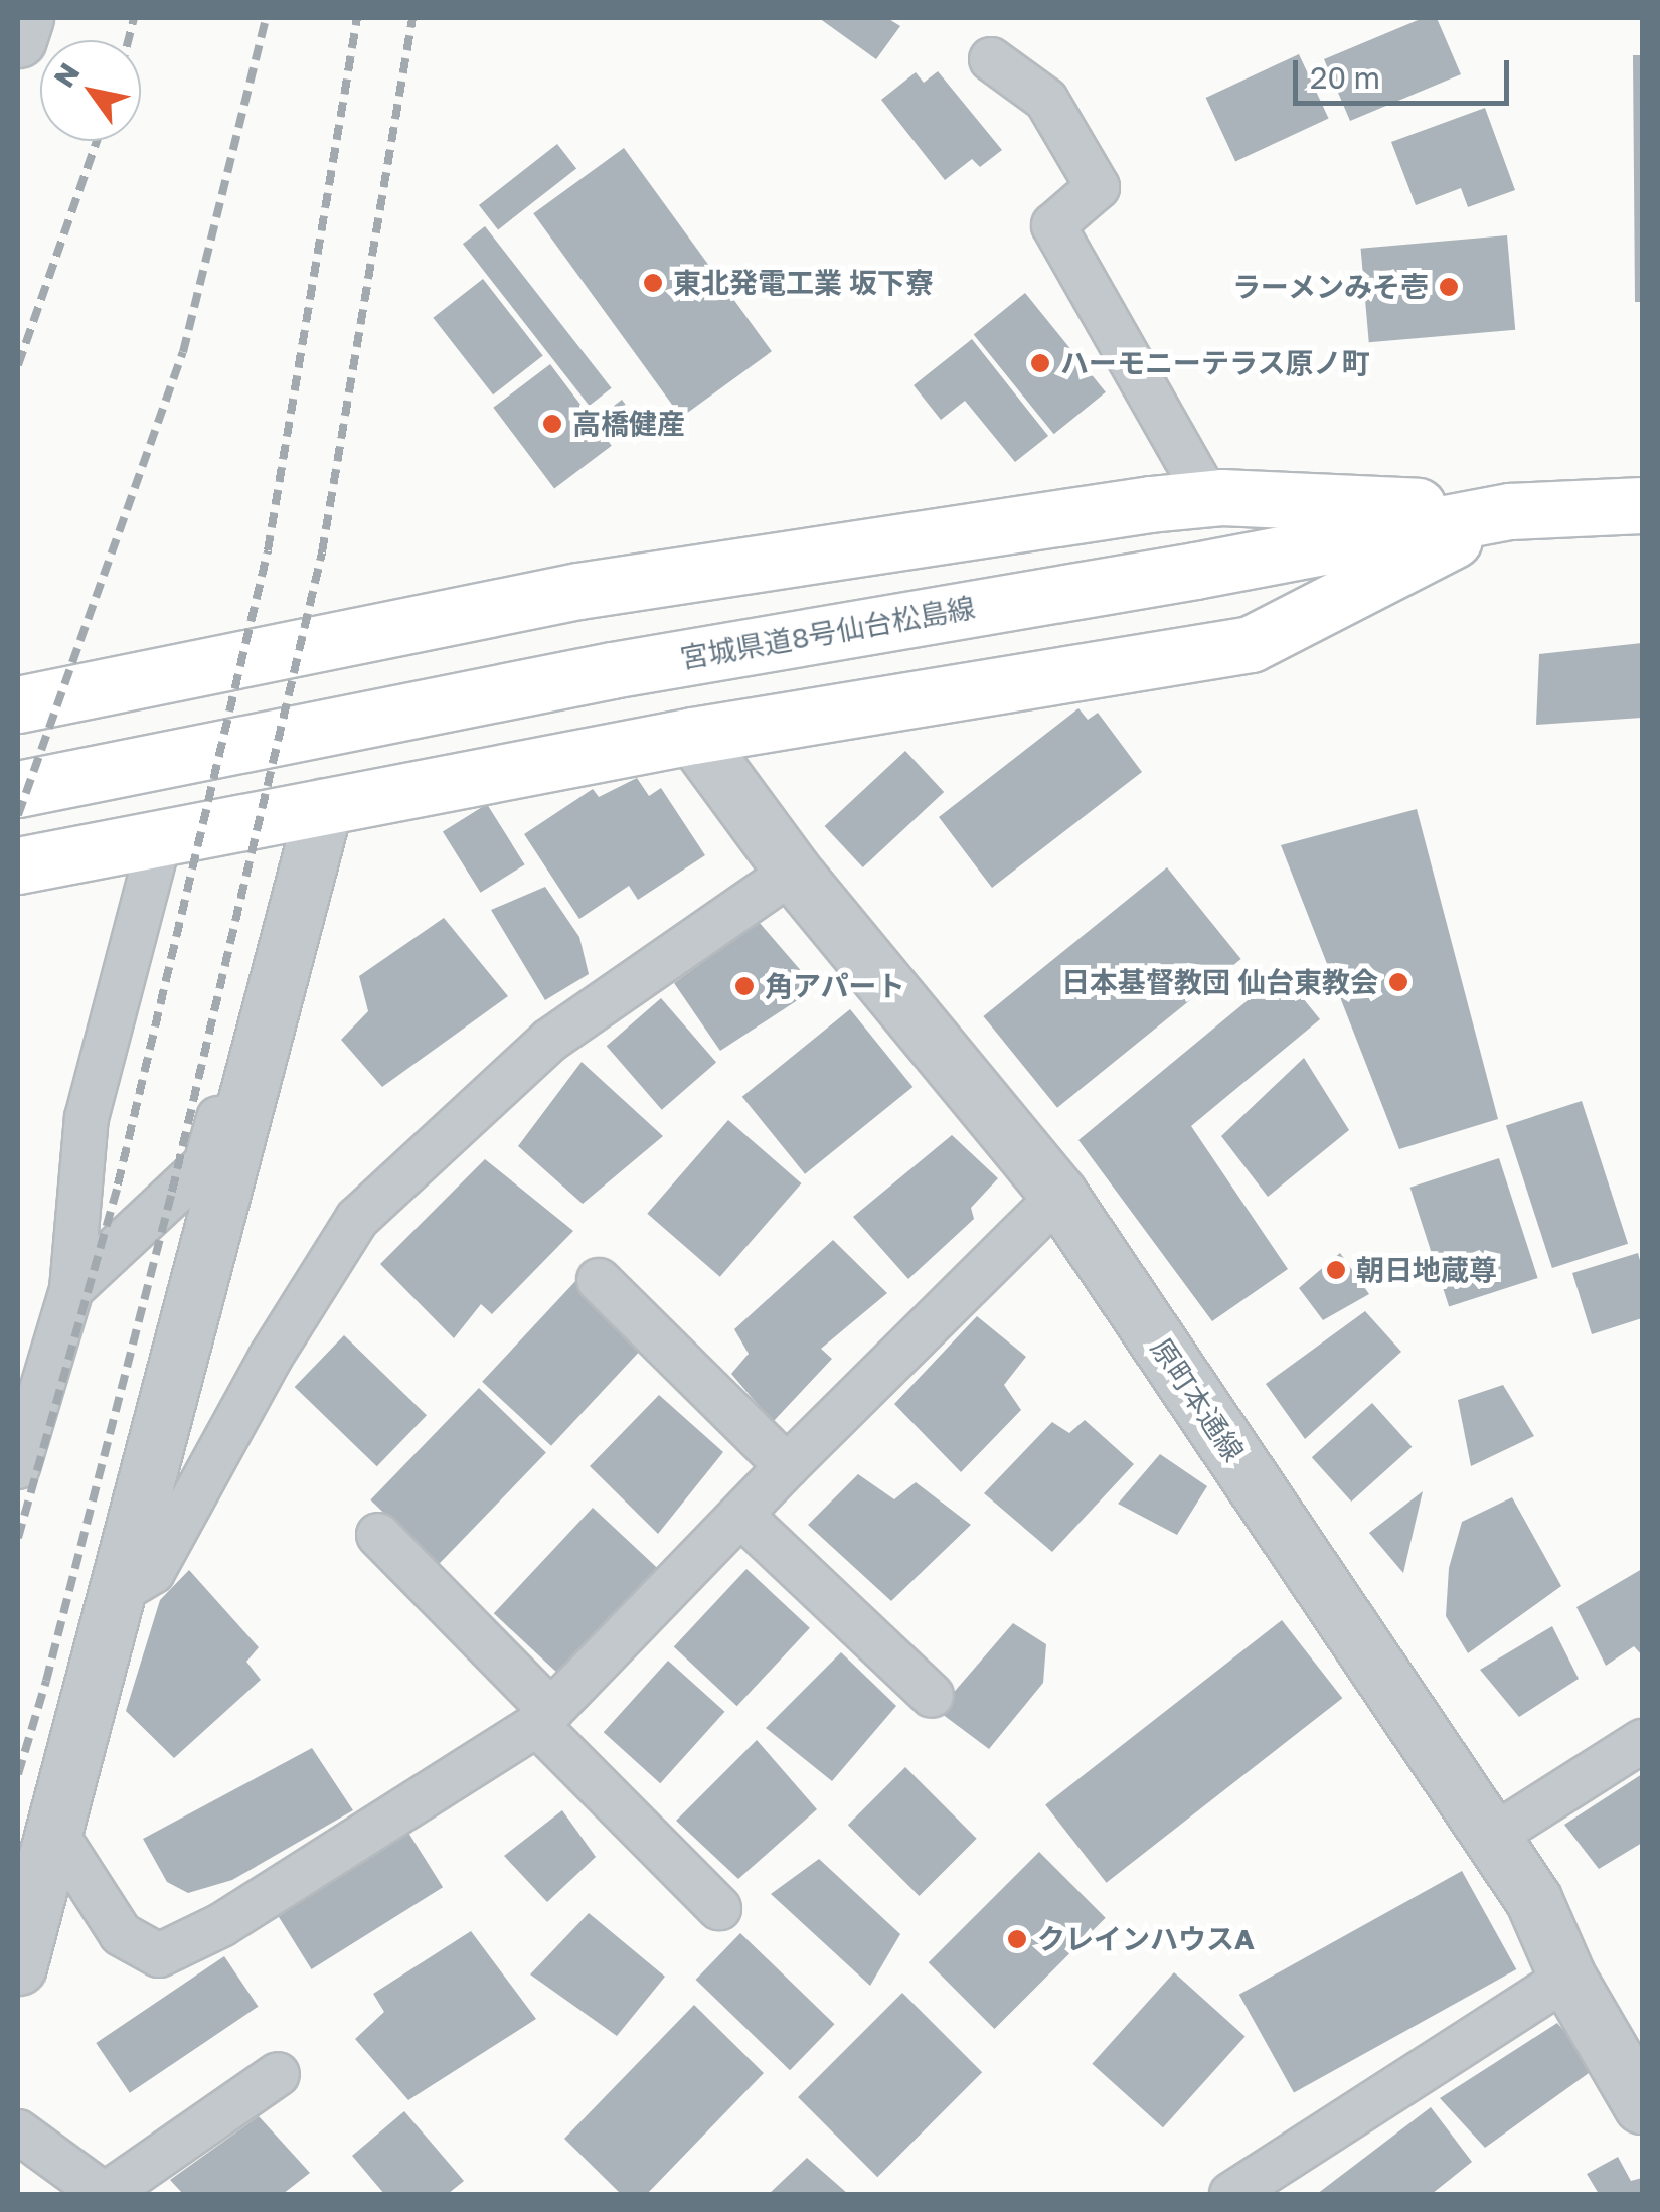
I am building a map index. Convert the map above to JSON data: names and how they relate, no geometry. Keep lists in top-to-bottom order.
{
  "streets": {
    "main road": ["宮城県道8号仙台松島線"],
    "street": ["原町本通線"]
  },
  "places": [
    "東北発電工業 坂下寮",
    "ラーメンみそ壱",
    "ハーモニーテラス原ノ町",
    "高橋健産",
    "日本基督教団 仙台東教会",
    "角アパート",
    "朝日地蔵尊",
    "クレインハウスA"
  ],
  "scale_bar": "20 m",
  "north": "top left"
}
